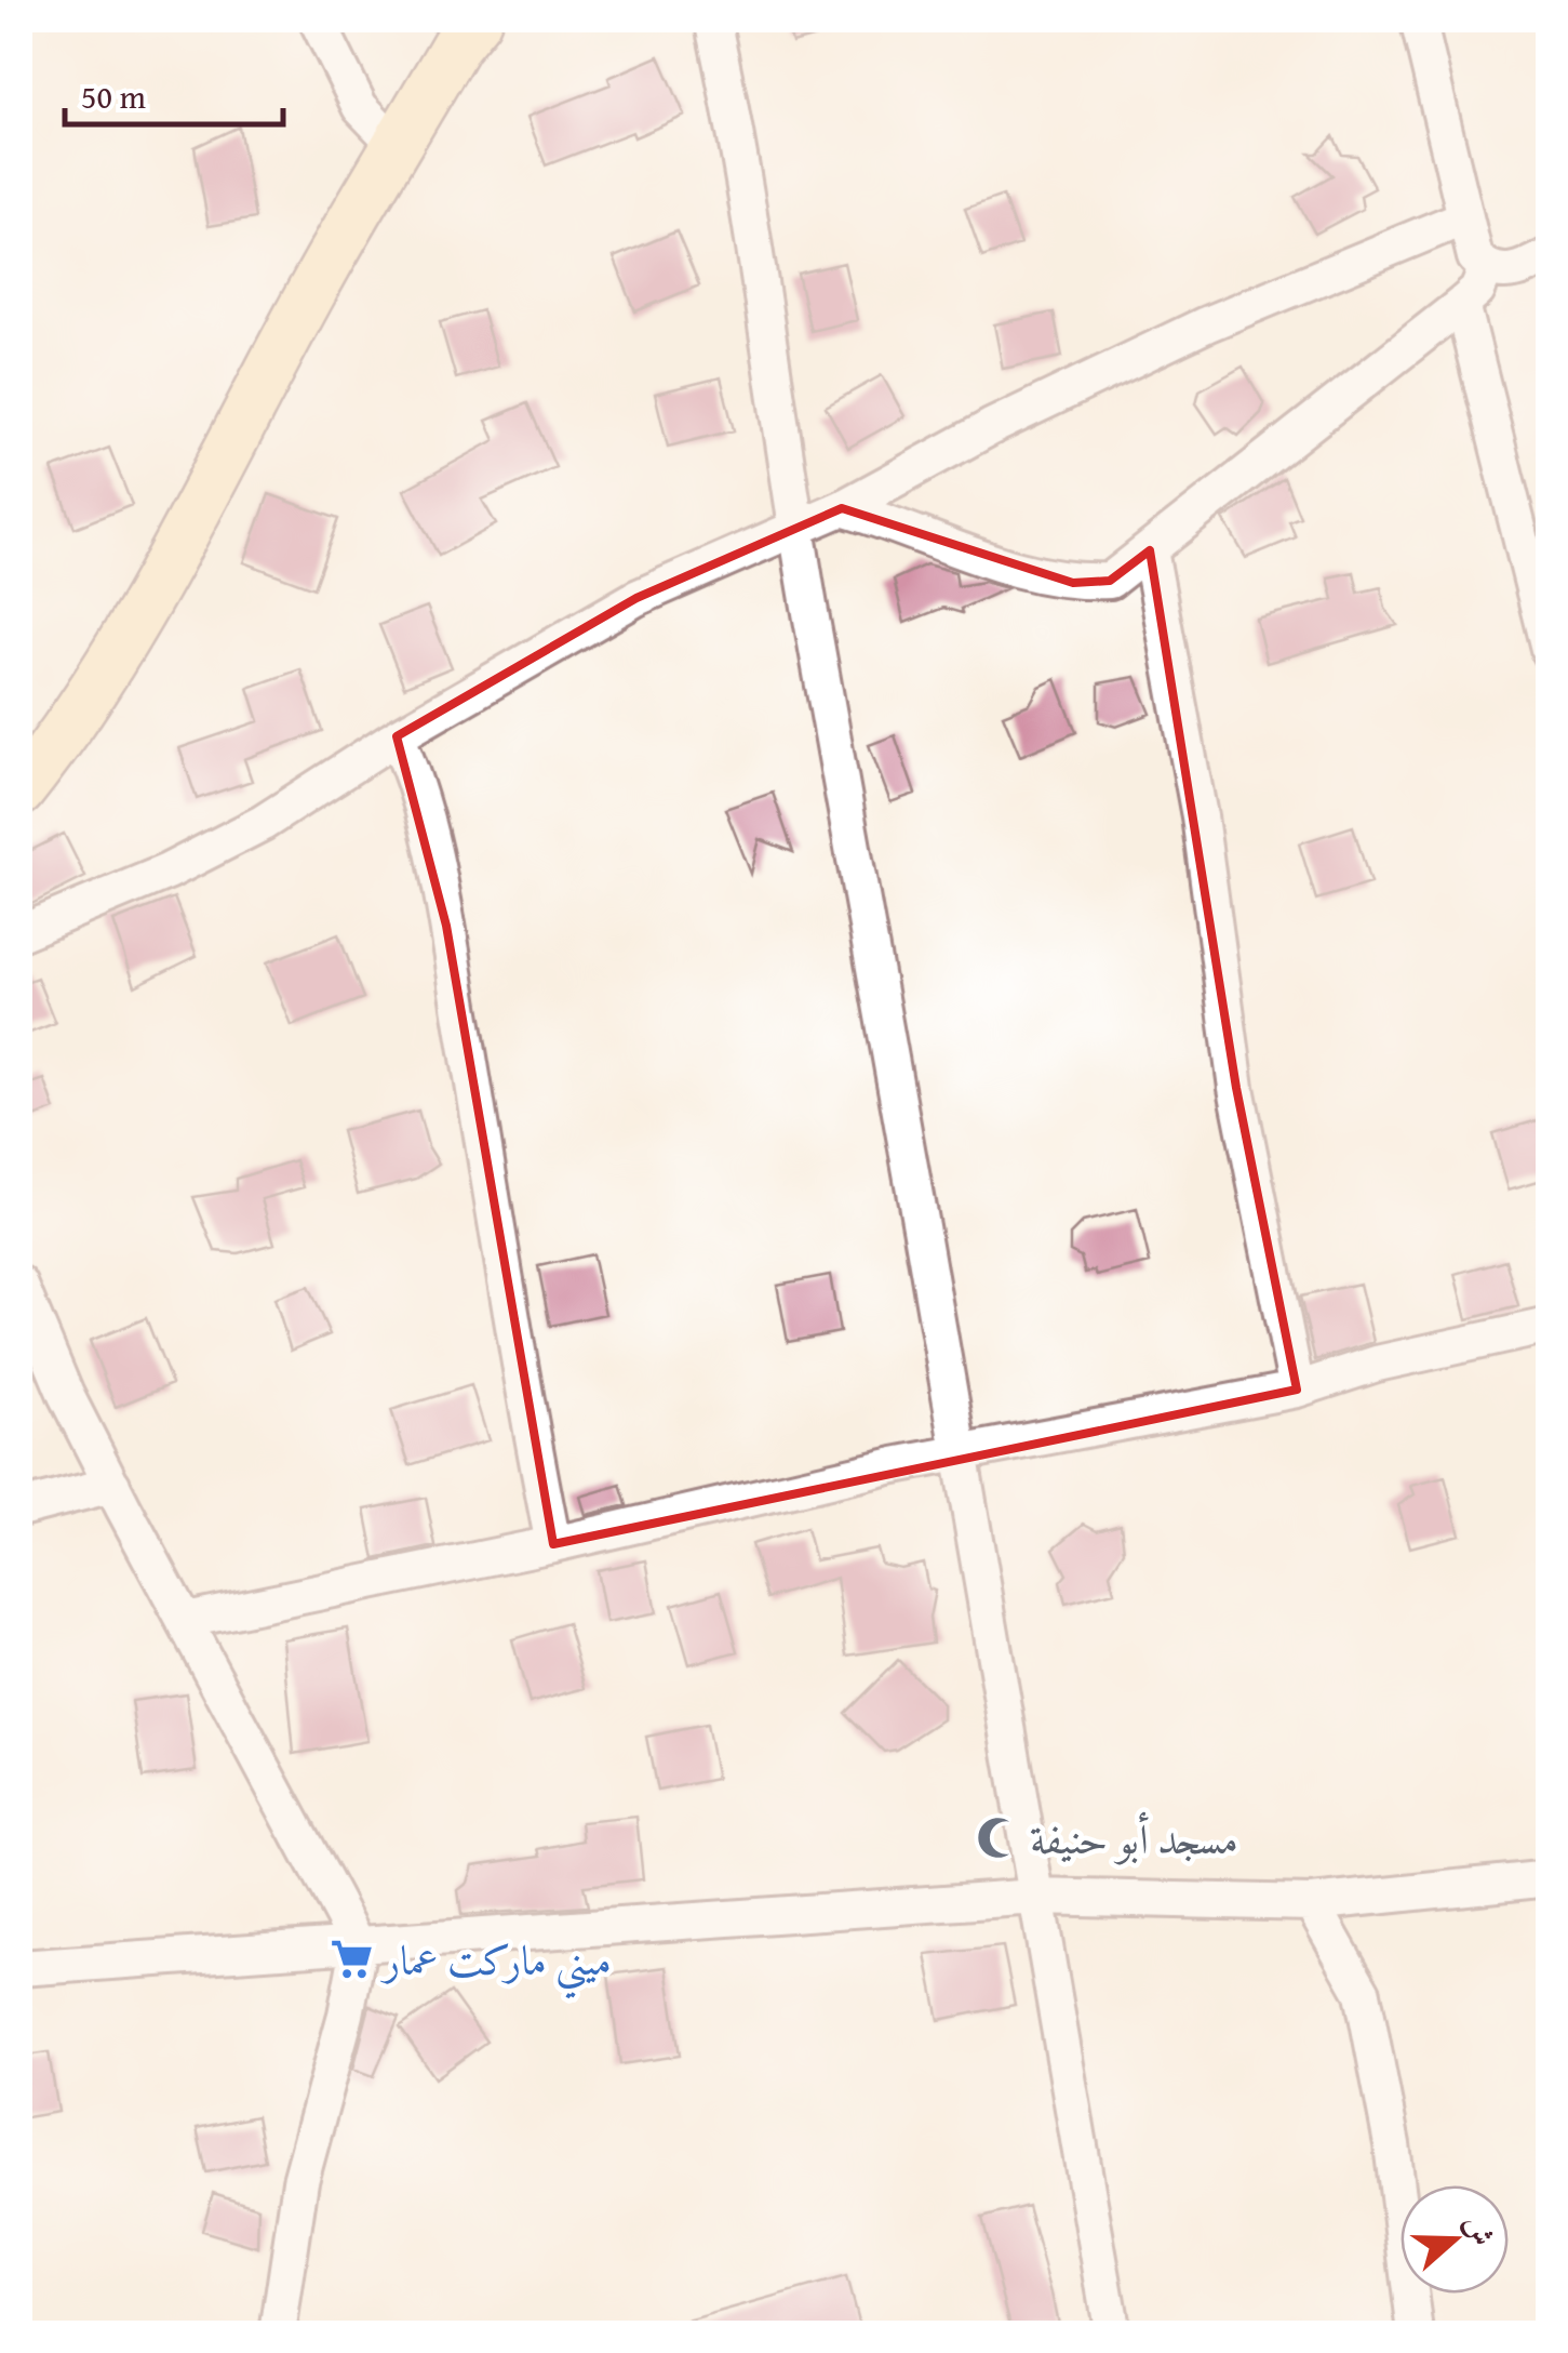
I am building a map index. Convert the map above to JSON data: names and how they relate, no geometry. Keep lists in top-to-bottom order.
{
  "places": {
    "mosque": ["مسجد أبو حنيفة"],
    "supermarket": ["ميني ماركت عمار"]
  },
  "scale_bar": "50 m",
  "north": "right"
}
